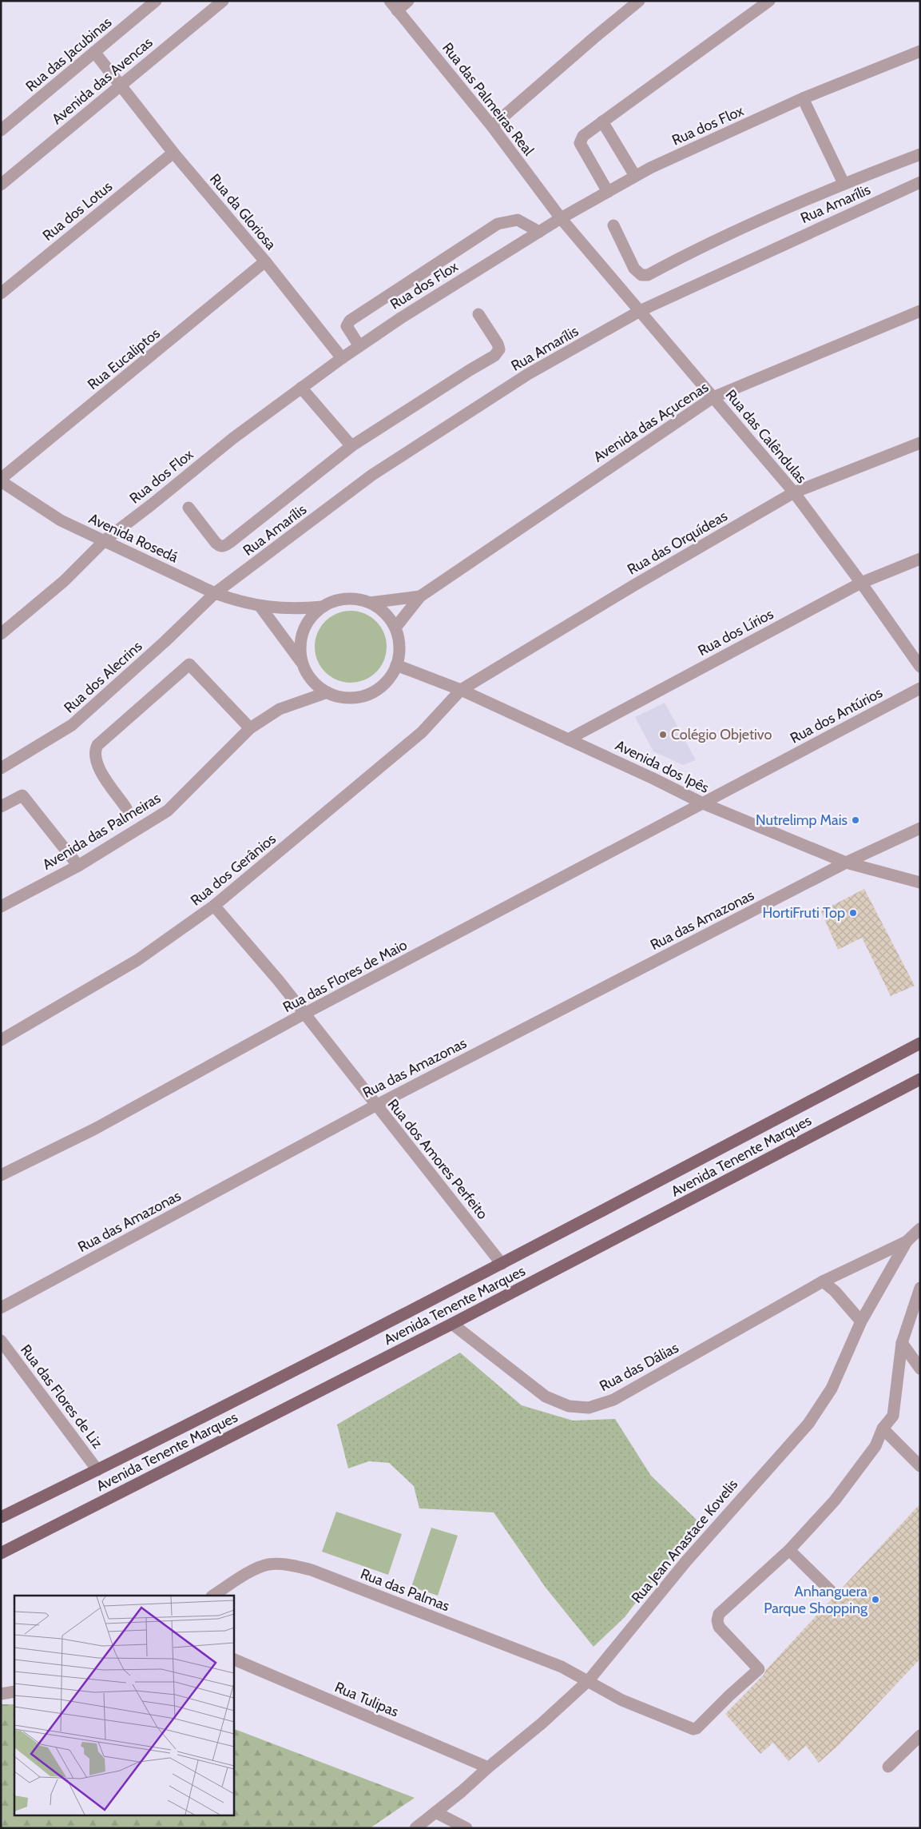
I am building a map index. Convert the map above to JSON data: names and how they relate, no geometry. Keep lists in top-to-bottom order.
{
  "streets": {
    "main road": ["Avenida Tenente Marques"],
    "street": [
      "Rua das Jacubinas",
      "Avenida das Avencas",
      "Rua das Palmeiras Real",
      "Rua dos Flox",
      "Rua Amarílis",
      "Rua dos Lotus",
      "Rua da Gloriosa",
      "Rua Eucaliptos",
      "Avenida das Açucenas",
      "Rua das Calêndulas",
      "Avenida Rosedá",
      "Rua das Orquídeas",
      "Rua dos Lírios",
      "Rua dos Alecrins",
      "Rua dos Antúrios",
      "Avenida dos Ipês",
      "Avenida das Palmeiras",
      "Rua dos Gerânios",
      "Rua das Amazonas",
      "Rua das Flores de Maio",
      "Rua dos Amores Perfeito",
      "Rua das Dálias",
      "Rua das Flores de Liz",
      "Rua Jean Anastace Kovelis",
      "Rua das Palmas",
      "Rua Tulipas"
    ]
  },
  "crossings": [
    ["Rua das Jacubinas", "Rua da Gloriosa"],
    ["Avenida das Avencas", "Rua da Gloriosa"],
    ["Rua das Palmeiras Real", "Rua dos Flox"],
    ["Rua das Palmeiras Real", "Rua das Calêndulas"],
    ["Rua dos Flox", "Rua da Gloriosa"],
    ["Rua dos Flox", "Rua das Calêndulas"],
    ["Rua dos Flox", "Avenida Rosedá"],
    ["Rua Amarílis", "Rua das Calêndulas"],
    ["Rua Amarílis", "Avenida Rosedá"],
    ["Rua Amarílis", "Rua dos Alecrins"],
    ["Rua dos Lotus", "Rua da Gloriosa"],
    ["Rua da Gloriosa", "Rua Eucaliptos"],
    ["Rua Eucaliptos", "Avenida Rosedá"],
    ["Avenida das Açucenas", "Rua das Calêndulas"],
    ["Avenida das Açucenas", "Avenida Rosedá"],
    ["Avenida das Açucenas", "Avenida dos Ipês"],
    ["Avenida das Açucenas", "Avenida das Palmeiras"],
    ["Rua das Calêndulas", "Rua das Orquídeas"],
    ["Rua das Calêndulas", "Rua dos Lírios"],
    ["Avenida Rosedá", "Rua dos Alecrins"],
    ["Avenida Rosedá", "Avenida dos Ipês"],
    ["Avenida Rosedá", "Avenida das Palmeiras"],
    ["Rua das Orquídeas", "Avenida dos Ipês"],
    ["Rua das Orquídeas", "Rua dos Gerânios"],
    ["Rua dos Lírios", "Avenida dos Ipês"],
    ["Rua dos Antúrios", "Avenida dos Ipês"],
    ["Rua dos Antúrios", "Rua das Flores de Maio"],
    ["Avenida dos Ipês", "Avenida das Palmeiras"],
    ["Avenida dos Ipês", "Rua dos Gerânios"],
    ["Avenida dos Ipês", "Rua das Amazonas"],
    ["Avenida dos Ipês", "Rua das Flores de Maio"],
    ["Rua dos Gerânios", "Rua dos Amores Perfeito"],
    ["Rua das Amazonas", "Rua dos Amores Perfeito"],
    ["Rua das Flores de Maio", "Rua dos Amores Perfeito"],
    ["Avenida Tenente Marques", "Rua dos Amores Perfeito"],
    ["Avenida Tenente Marques", "Rua das Dálias"],
    ["Avenida Tenente Marques", "Rua das Flores de Liz"],
    ["Rua das Dálias", "Rua Jean Anastace Kovelis"],
    ["Rua Jean Anastace Kovelis", "Rua das Palmas"],
    ["Rua Jean Anastace Kovelis", "Rua Tulipas"]
  ],
  "places": [
    "Colégio Objetivo",
    "Nutrelimp Mais",
    "HortiFruti Top",
    "Anhanguera Parque Shopping"
  ]
}
